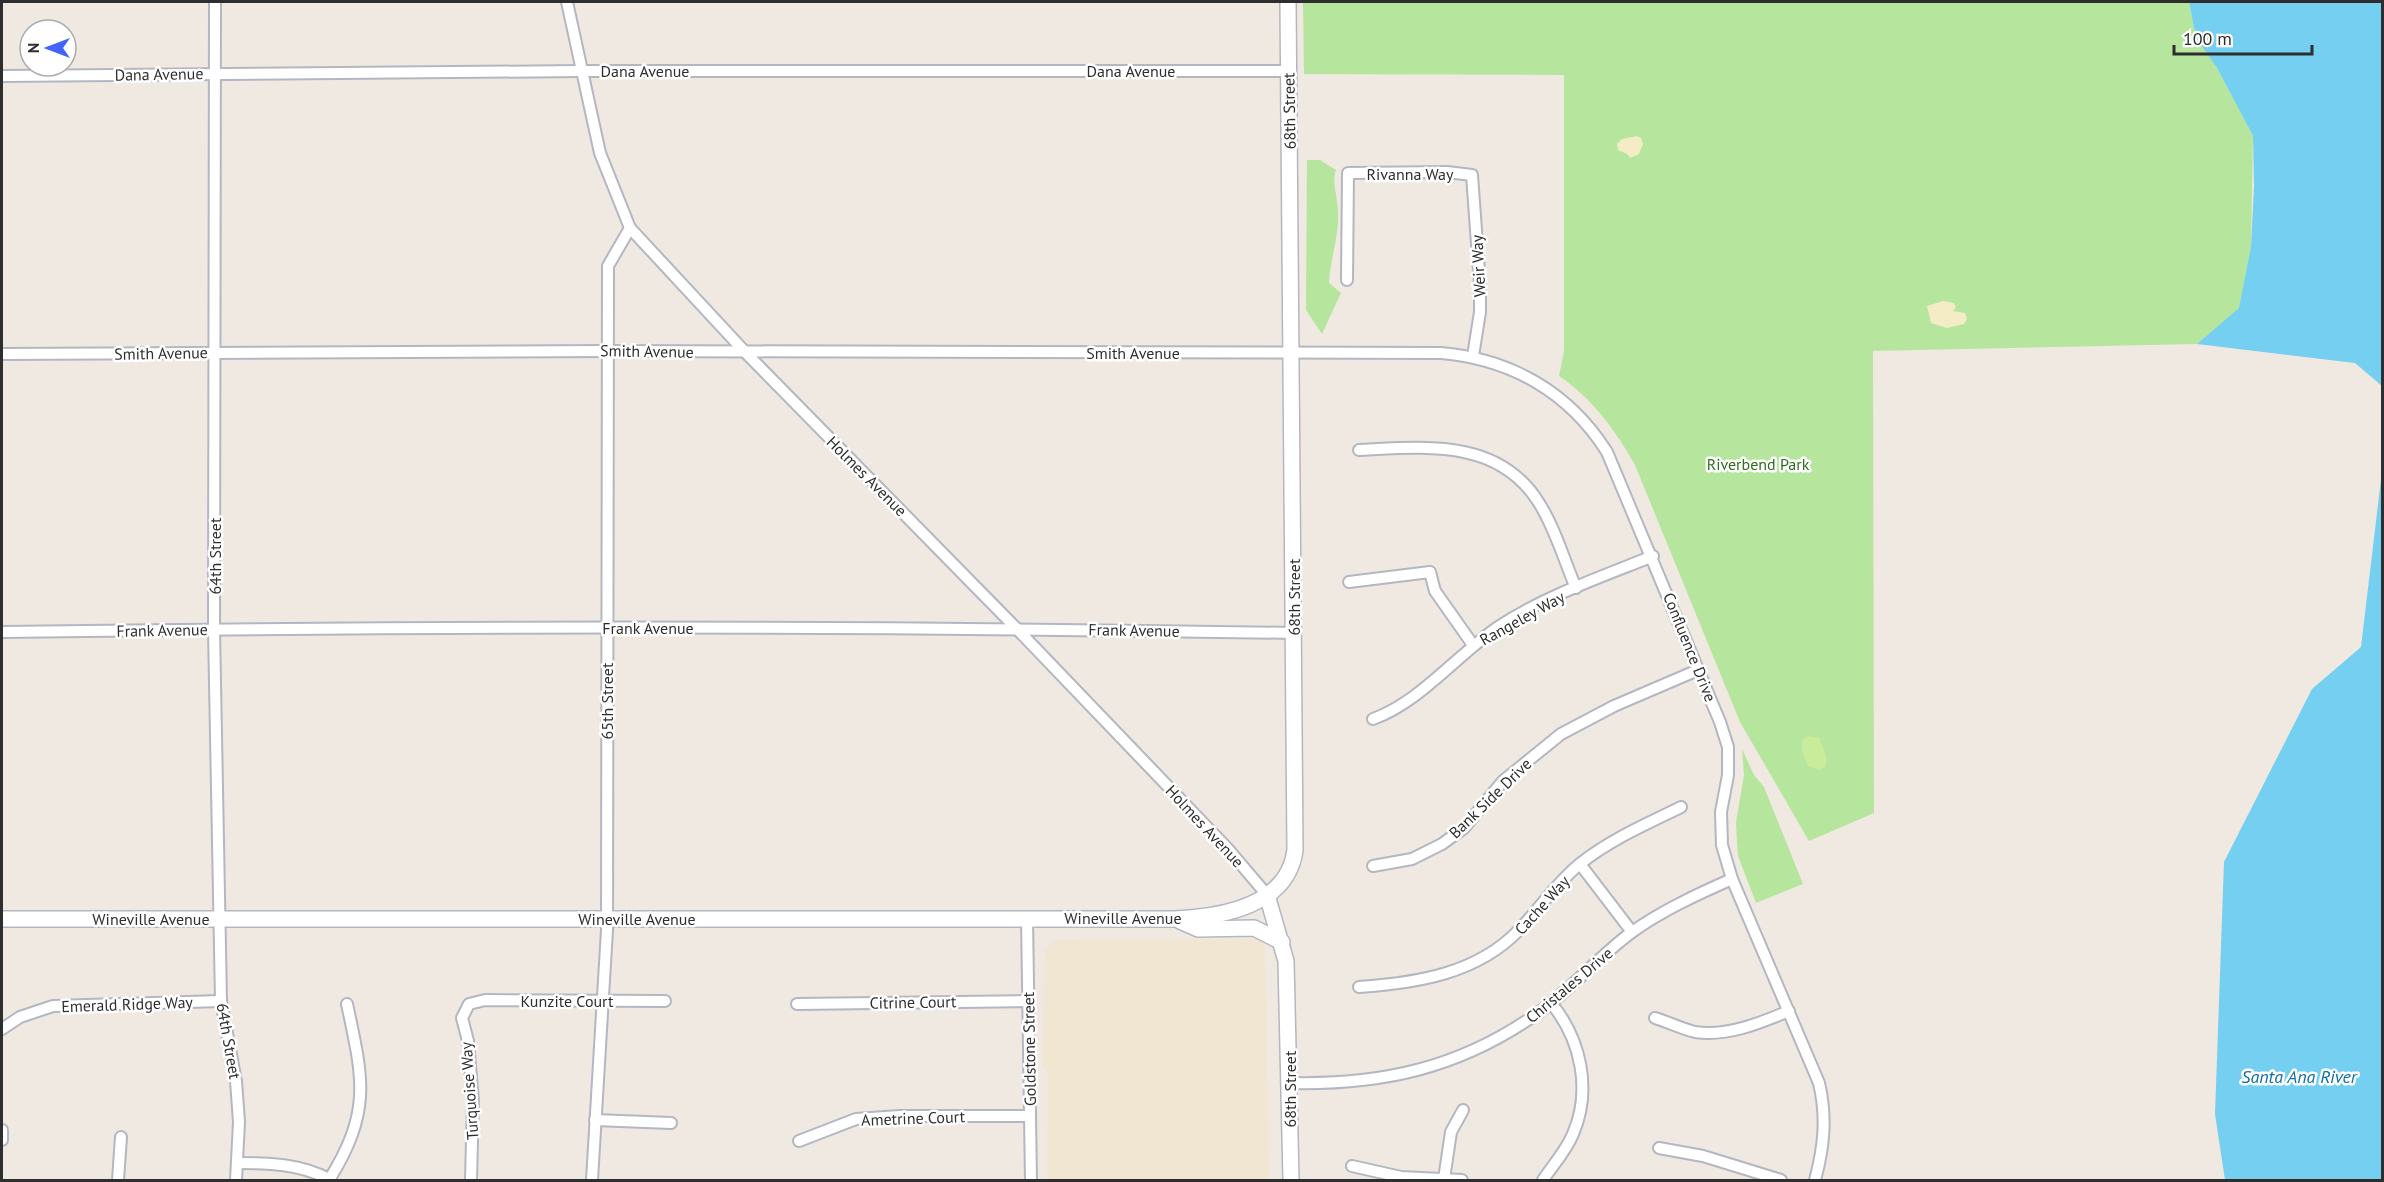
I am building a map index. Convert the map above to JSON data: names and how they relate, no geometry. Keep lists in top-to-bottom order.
{
  "streets": {
    "street": [
      "Dana Avenue",
      "68th Street",
      "Rivanna Way",
      "Weir Way",
      "Smith Avenue",
      "Holmes Avenue",
      "64th Street",
      "Rangeley Way",
      "Frank Avenue",
      "Confluence Drive",
      "65th Street",
      "Bank Side Drive",
      "Cache Way",
      "Wineville Avenue",
      "Christales Drive",
      "Kunzite Court",
      "Citrine Court",
      "Emerald Ridge Way",
      "Goldstone Street",
      "Turquoise Way",
      "Ametrine Court"
    ]
  },
  "crossings": [
    ["Dana Avenue", "68th Street"],
    ["Dana Avenue", "Holmes Avenue"],
    ["Dana Avenue", "64th Street"],
    ["68th Street", "Smith Avenue"],
    ["68th Street", "Holmes Avenue"],
    ["68th Street", "Frank Avenue"],
    ["68th Street", "Confluence Drive"],
    ["68th Street", "Wineville Avenue"],
    ["68th Street", "Christales Drive"],
    ["Rivanna Way", "Weir Way"],
    ["Weir Way", "Confluence Drive"],
    ["Smith Avenue", "Holmes Avenue"],
    ["Smith Avenue", "64th Street"],
    ["Smith Avenue", "Confluence Drive"],
    ["Smith Avenue", "65th Street"],
    ["Holmes Avenue", "Frank Avenue"],
    ["Holmes Avenue", "65th Street"],
    ["Holmes Avenue", "Wineville Avenue"],
    ["64th Street", "Frank Avenue"],
    ["64th Street", "Wineville Avenue"],
    ["64th Street", "Emerald Ridge Way"],
    ["Rangeley Way", "Confluence Drive"],
    ["Frank Avenue", "65th Street"],
    ["Confluence Drive", "Bank Side Drive"],
    ["Confluence Drive", "Christales Drive"],
    ["65th Street", "Wineville Avenue"],
    ["65th Street", "Kunzite Court"],
    ["Wineville Avenue", "Goldstone Street"],
    ["Kunzite Court", "Turquoise Way"],
    ["Citrine Court", "Goldstone Street"],
    ["Goldstone Street", "Ametrine Court"]
  ],
  "water": ["Santa Ana River"],
  "parks": ["Riverbend Park"],
  "scale_bar": "100 m",
  "north": "left"
}
